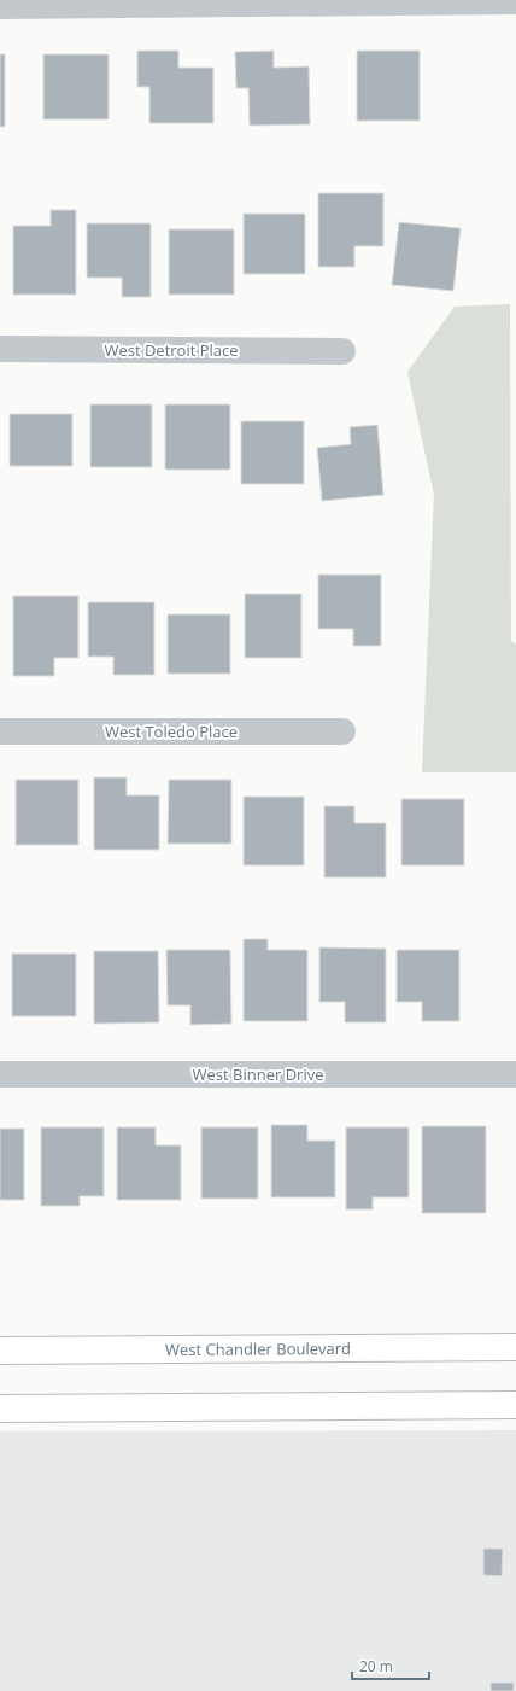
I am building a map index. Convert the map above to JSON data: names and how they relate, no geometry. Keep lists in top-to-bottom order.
{
  "streets": {
    "main road": ["West Chandler Boulevard"],
    "street": ["West Detroit Place", "West Toledo Place", "West Binner Drive"]
  },
  "scale_bar": "20 m"
}
